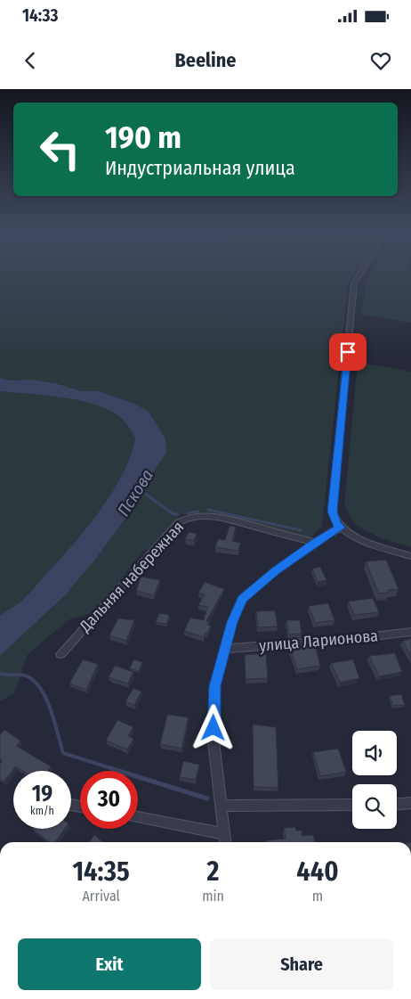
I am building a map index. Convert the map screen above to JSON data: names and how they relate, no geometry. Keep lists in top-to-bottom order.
{
  "streets": {
    "street": ["Дальняя набережная", "улица Ларионова"]
  },
  "water": ["Пскова"],
  "page": {
    "status": "14:33",
    "header": "Beeline",
    "turn": ["190 m", "Индустриальная улица"],
    "speed": "19 km/h",
    "limit": "30",
    "eta": [
      "14:35",
      "Arrival",
      "2",
      "min",
      "440",
      "m"
    ],
    "buttons": ["Exit", "Share"]
  }
}
